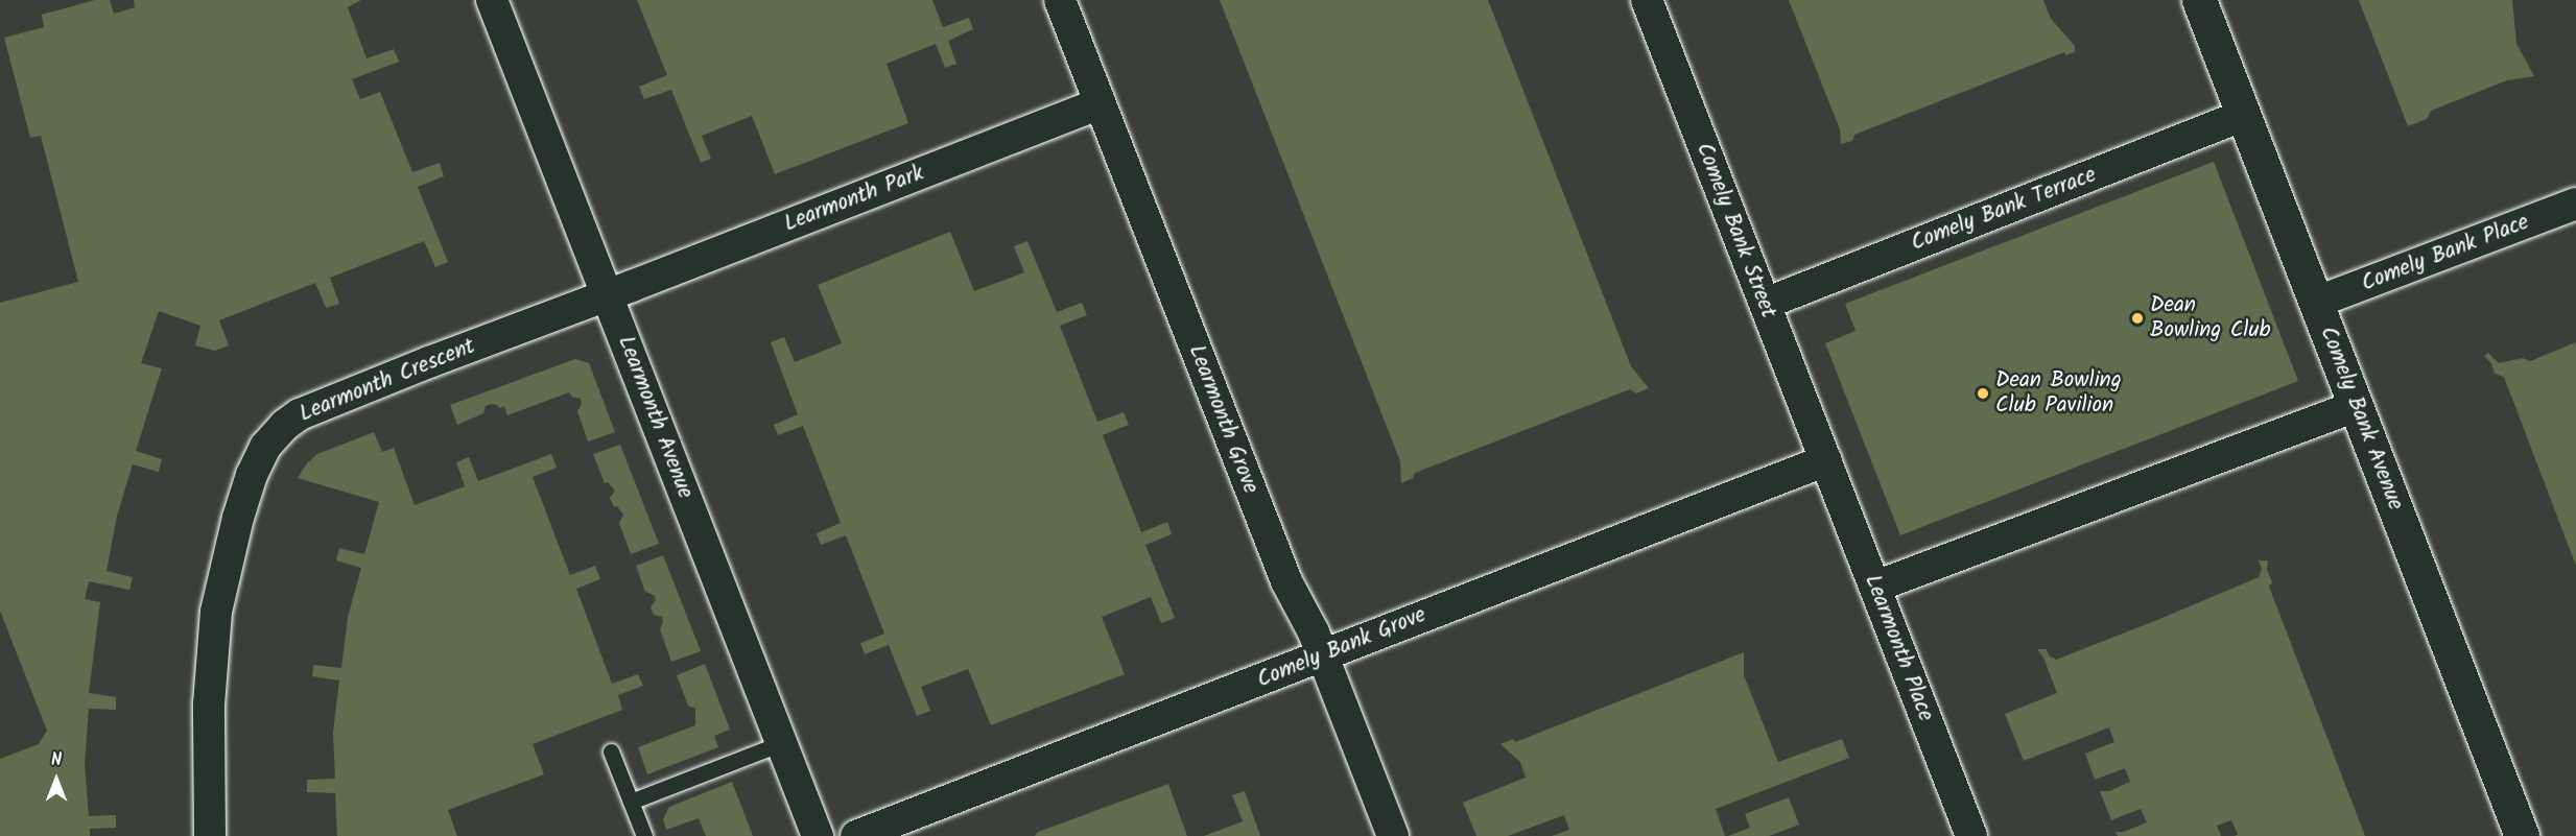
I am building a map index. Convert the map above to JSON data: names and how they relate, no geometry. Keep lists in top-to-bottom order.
{
  "streets": {
    "street": [
      "Learmonth Park",
      "Comely Bank Terrace",
      "Comely Bank Street",
      "Comely Bank Place",
      "Learmonth Crescent",
      "Learmonth Avenue",
      "Comely Bank Avenue",
      "Learmonth Grove",
      "Comely Bank Grove",
      "Learmonth Place"
    ]
  },
  "crossings": [
    ["Learmonth Park", "Learmonth Crescent"],
    ["Learmonth Park", "Learmonth Avenue"],
    ["Learmonth Park", "Learmonth Grove"],
    ["Comely Bank Terrace", "Comely Bank Street"],
    ["Comely Bank Terrace", "Comely Bank Avenue"],
    ["Comely Bank Street", "Comely Bank Grove"],
    ["Comely Bank Street", "Learmonth Place"],
    ["Comely Bank Place", "Comely Bank Avenue"],
    ["Learmonth Crescent", "Learmonth Avenue"],
    ["Learmonth Grove", "Comely Bank Grove"],
    ["Comely Bank Grove", "Learmonth Place"]
  ],
  "places": ["Dean Bowling Club", "Dean Bowling Club Pavilion"],
  "north": "top"
}
